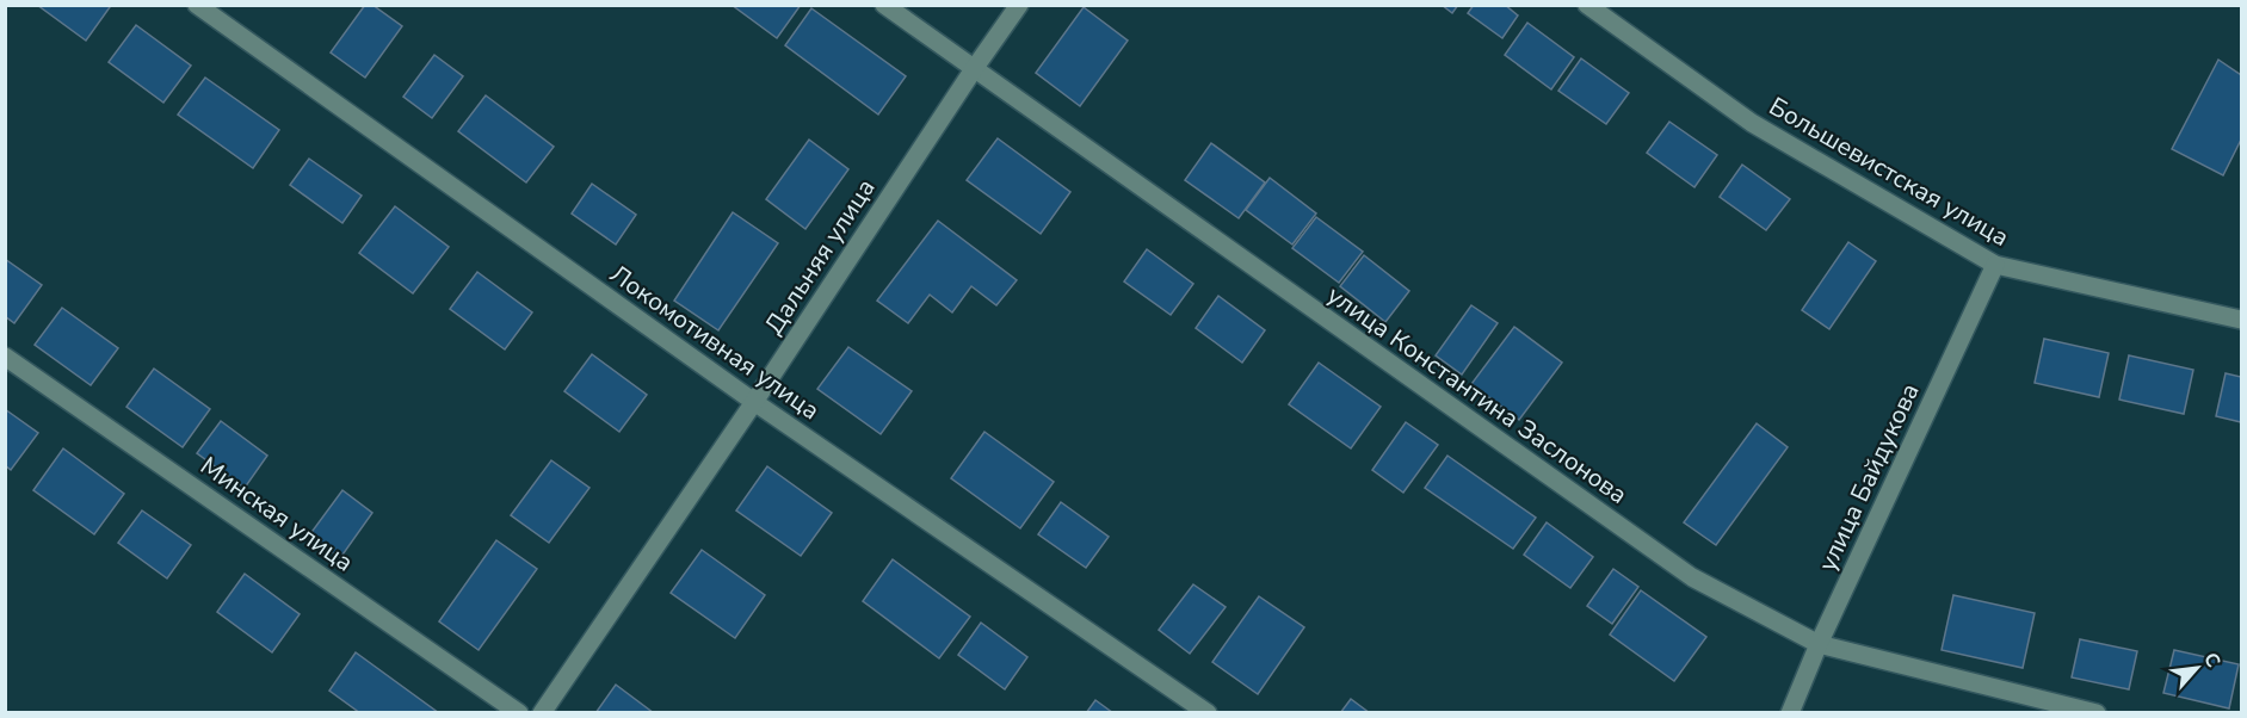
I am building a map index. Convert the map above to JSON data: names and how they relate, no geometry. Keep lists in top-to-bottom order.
{
  "streets": {
    "street": [
      "Большевистская улица",
      "Дальняя улица",
      "Локомотивная улица",
      "улица Константина Заслонова",
      "улица Байдукова",
      "Минская улица"
    ]
  },
  "crossings": [
    ["Большевистская улица", "улица Байдукова"],
    ["Дальняя улица", "Локомотивная улица"],
    ["Дальняя улица", "улица Константина Заслонова"],
    ["улица Константина Заслонова", "улица Байдукова"]
  ],
  "north": "top right"
}
